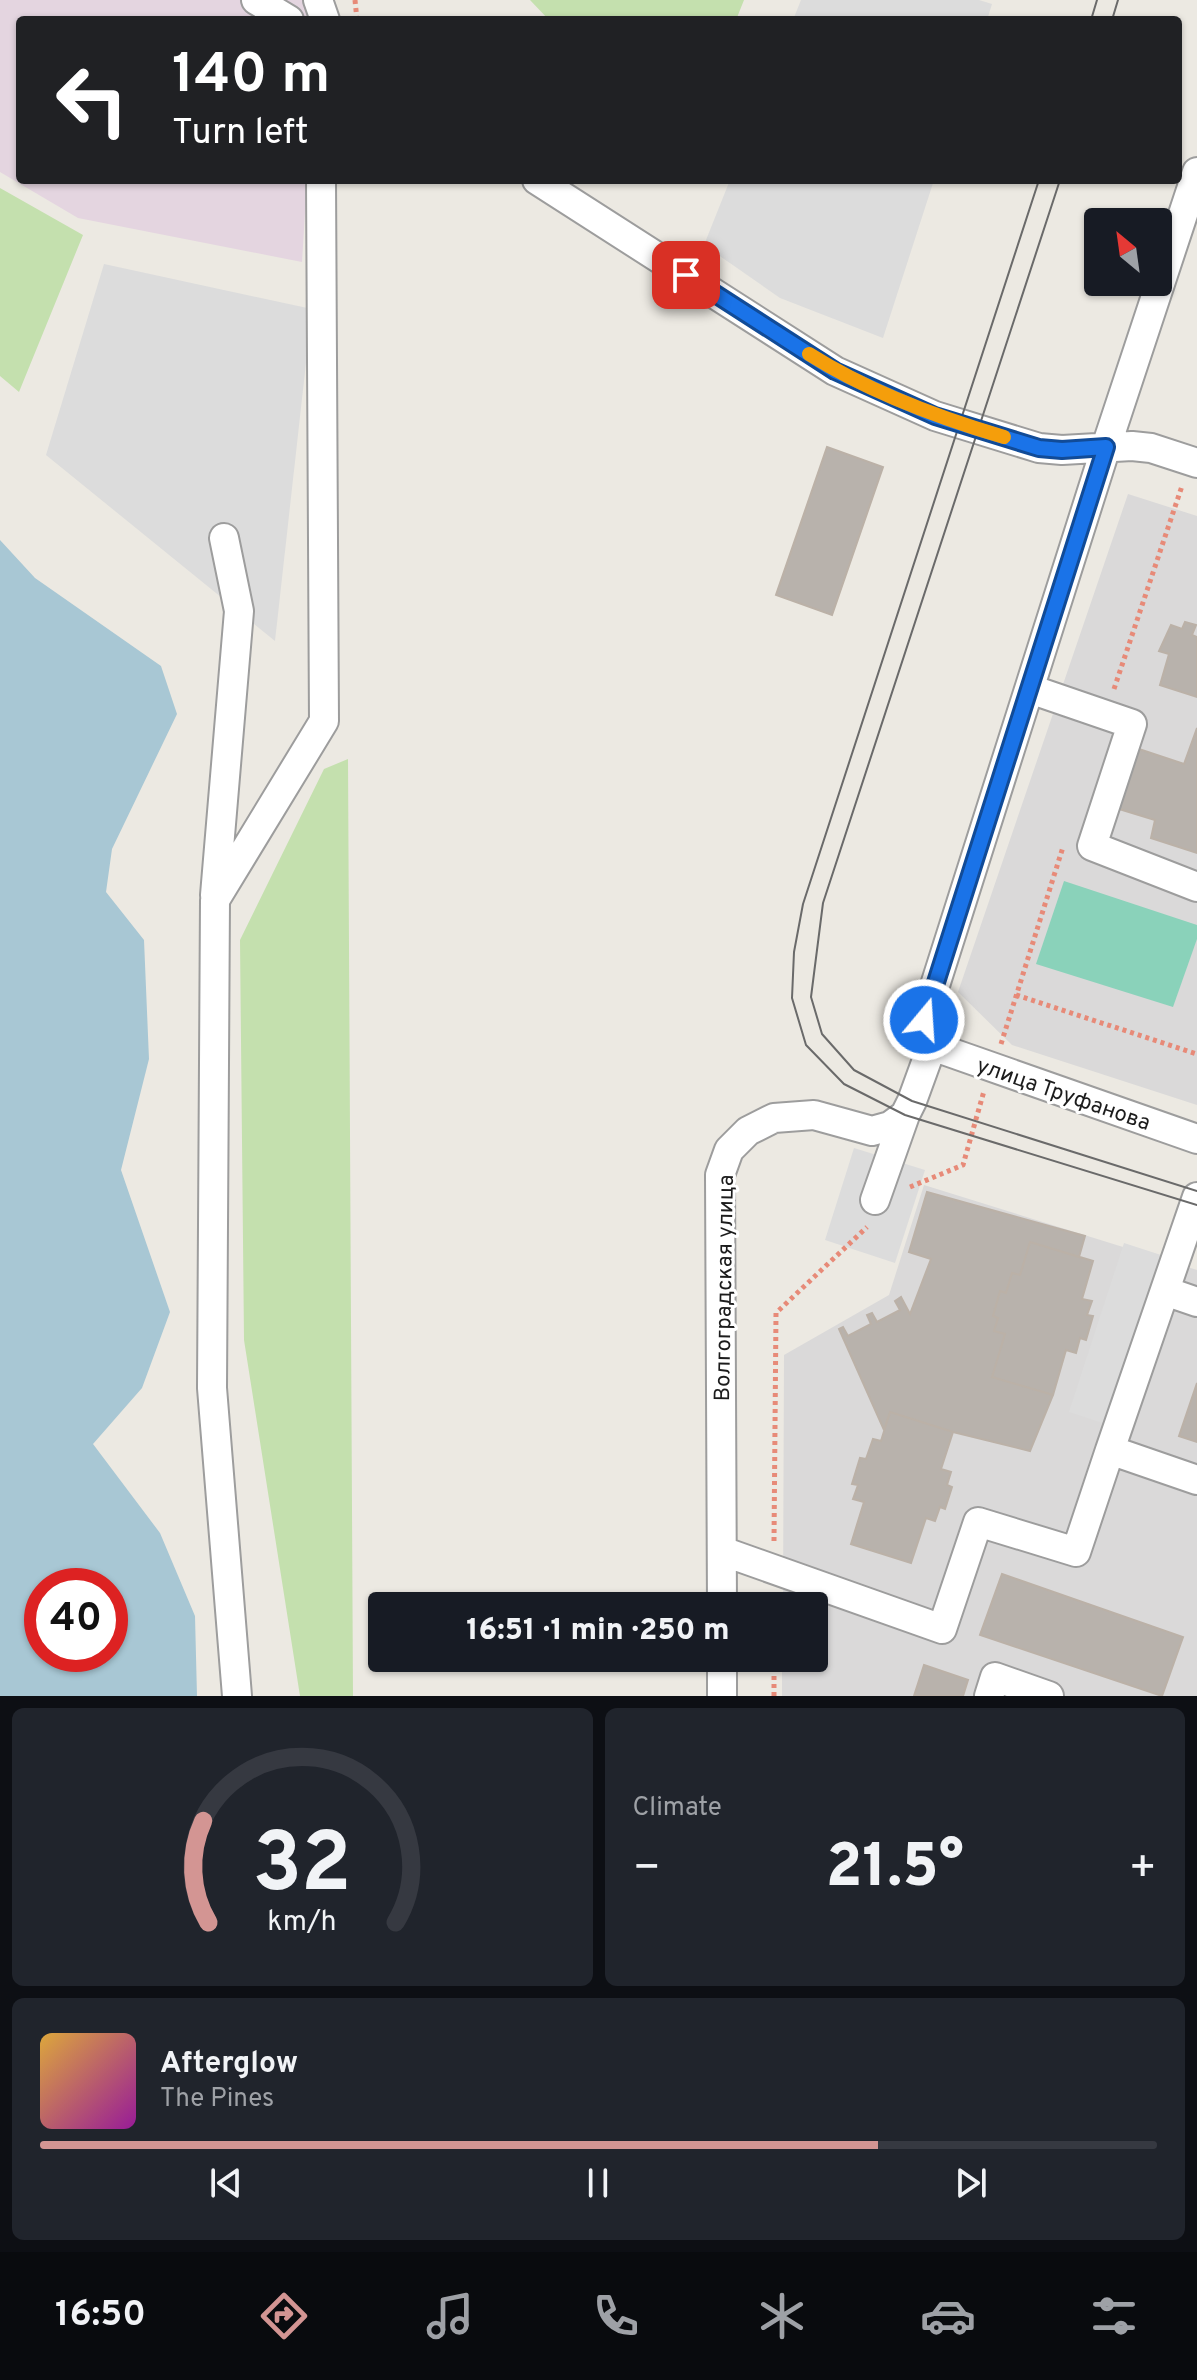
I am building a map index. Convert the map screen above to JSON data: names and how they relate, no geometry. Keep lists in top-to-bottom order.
{
  "streets": {
    "street": ["улица Труфанова", "Волгоградская улица"]
  },
  "north": "top left",
  "page": {
    "turn": ["140 m", "Turn left"],
    "limit": "40",
    "trip": "16:51 · 1 min · 250 m",
    "tile": "Climate",
    "heat": ["−", "21.5°", "+"],
    "song": ["Afterglow", "The Pines"],
    "tabs": "16:50",
    "gauge": ["32", "km/h"]
  }
}
